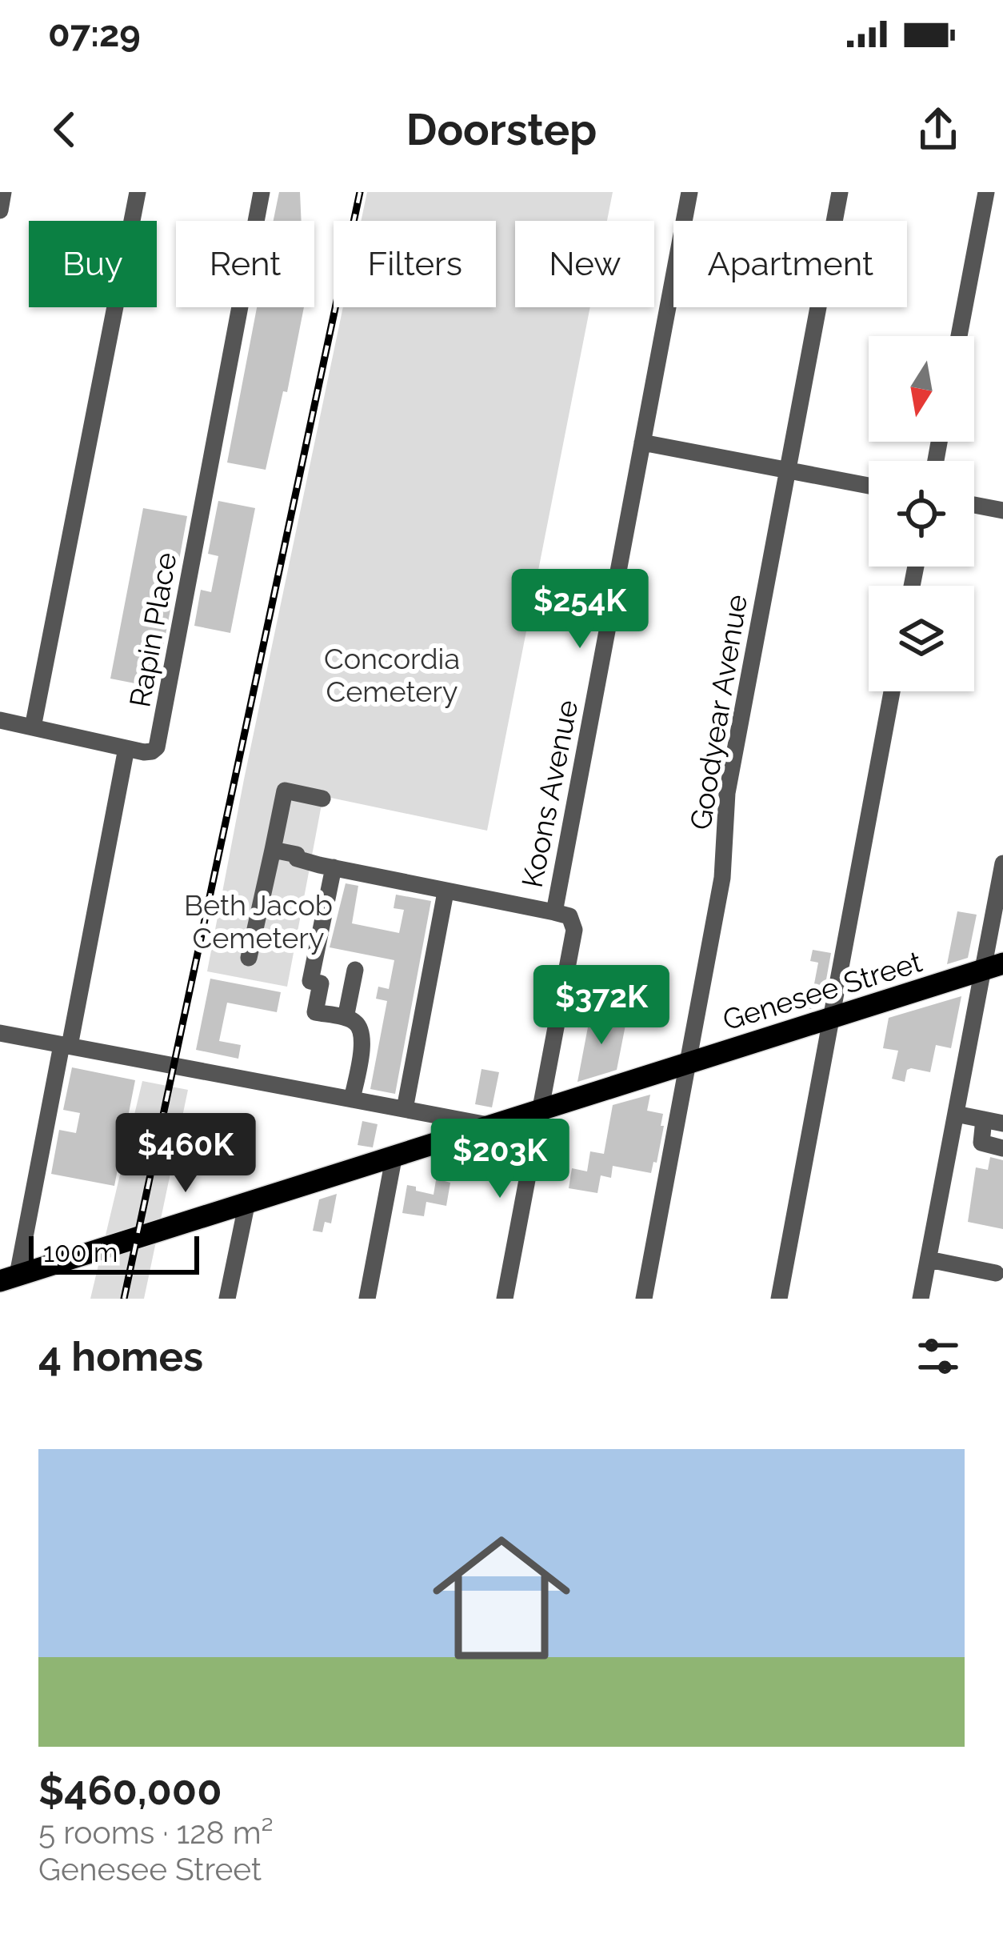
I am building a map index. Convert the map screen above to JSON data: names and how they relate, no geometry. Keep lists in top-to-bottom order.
{
  "streets": {
    "main road": ["Genesee Street"],
    "street": ["Rapin Place", "Goodyear Avenue", "Koons Avenue"]
  },
  "crossings": [
    ["Rapin Place", "Genesee Street"],
    ["Goodyear Avenue", "Genesee Street"],
    ["Koons Avenue", "Genesee Street"]
  ],
  "parks": ["Concordia Cemetery", "Beth Jacob Cemetery"],
  "scale_bar": "100 m",
  "north": "bottom",
  "page": {
    "status": "07:29",
    "header": "Doorstep",
    "chip": [
      "Buy",
      "Rent",
      "Filters",
      "New",
      "Apartment"
    ],
    "price": [
      "$254K",
      "$372K",
      "$460K",
      "$203K"
    ],
    "scale": "100 m",
    "heading": "4 homes",
    "list": [
      {
        "name": "$460,000",
        "note": "5 rooms · 128 m² · Genesee Street"
      }
    ]
  }
}
